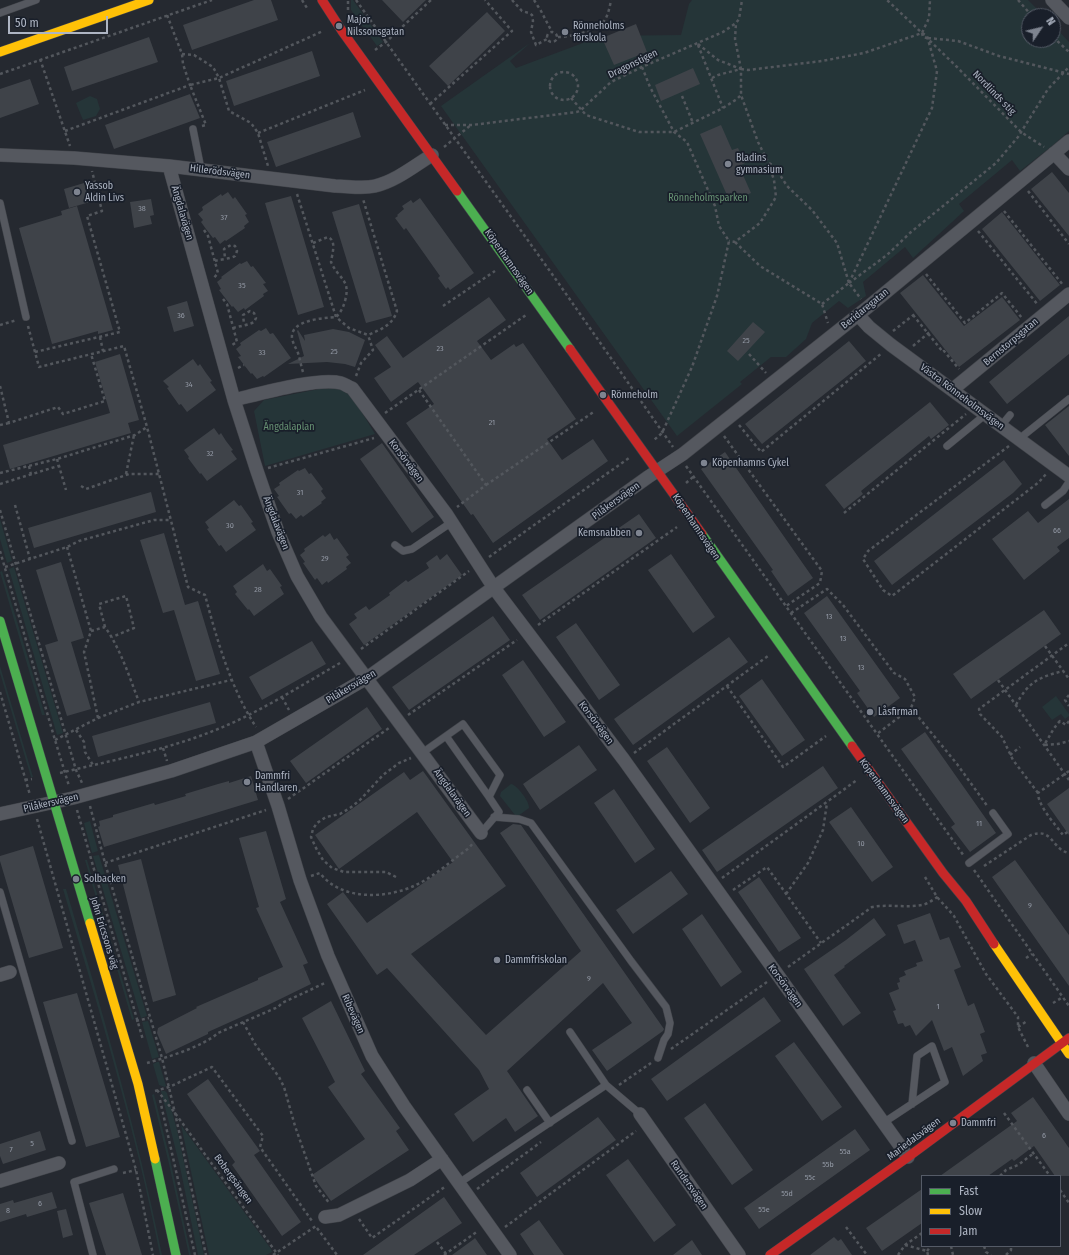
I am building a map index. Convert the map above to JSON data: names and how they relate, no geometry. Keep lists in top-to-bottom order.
{
  "streets": {
    "street": [
      "Hillerödsvägen",
      "Ängdalavägen",
      "Köpenhamnsvägen",
      "Beridaregatan",
      "Bernstorpsgatan",
      "Västra Rönneholmsvägen",
      "Korsörvägen",
      "Pilåkersvägen",
      "John Ericssons väg",
      "Ribevägen",
      "Mariedalsvägen",
      "Randersvägen"
    ],
    "path": ["Dragonstigen", "Nordlinds stig", "Bobergsängen"]
  },
  "crossings": [
    ["Nordlinds stig", "Beridaregatan"],
    ["Hillerödsvägen", "Ängdalavägen"],
    ["Hillerödsvägen", "Köpenhamnsvägen"],
    ["Ängdalavägen", "Pilåkersvägen"],
    ["Köpenhamnsvägen", "Beridaregatan"],
    ["Köpenhamnsvägen", "Pilåkersvägen"],
    ["Köpenhamnsvägen", "Mariedalsvägen"],
    ["Beridaregatan", "Västra Rönneholmsvägen"],
    ["Beridaregatan", "Pilåkersvägen"],
    ["Bernstorpsgatan", "Västra Rönneholmsvägen"],
    ["Korsörvägen", "Pilåkersvägen"],
    ["Korsörvägen", "Mariedalsvägen"],
    ["Pilåkersvägen", "John Ericssons väg"],
    ["Pilåkersvägen", "Ribevägen"]
  ],
  "parks": ["Rönneholmsparken", "Ängdalaplan"],
  "places": [
    "Major Nilssonsgatan",
    "Rönneholms förskola",
    "Bladins gymnasium",
    "Yassob Aldin Livs",
    "Rönneholm",
    "Köpenhamns Cykel",
    "Kemsnabben",
    "Låsfirman",
    "Dammfri Handlaren",
    "Solbacken",
    "Dammfriskolan",
    "Dammfri"
  ],
  "house_numbers": [
    "38",
    "37",
    "35",
    "36",
    "25",
    "23",
    "25",
    "33",
    "34",
    "21",
    "32",
    "31",
    "30",
    "66",
    "29",
    "28",
    "13",
    "13",
    "13",
    "11",
    "10",
    "9",
    "9",
    "1",
    "6",
    "5",
    "7",
    "55a",
    "55b",
    "55c",
    "55d",
    "6",
    "55e",
    "8"
  ],
  "legend": ["Fast", "Slow", "Jam"],
  "scale_bar": "50 m",
  "north": "top right"
}
